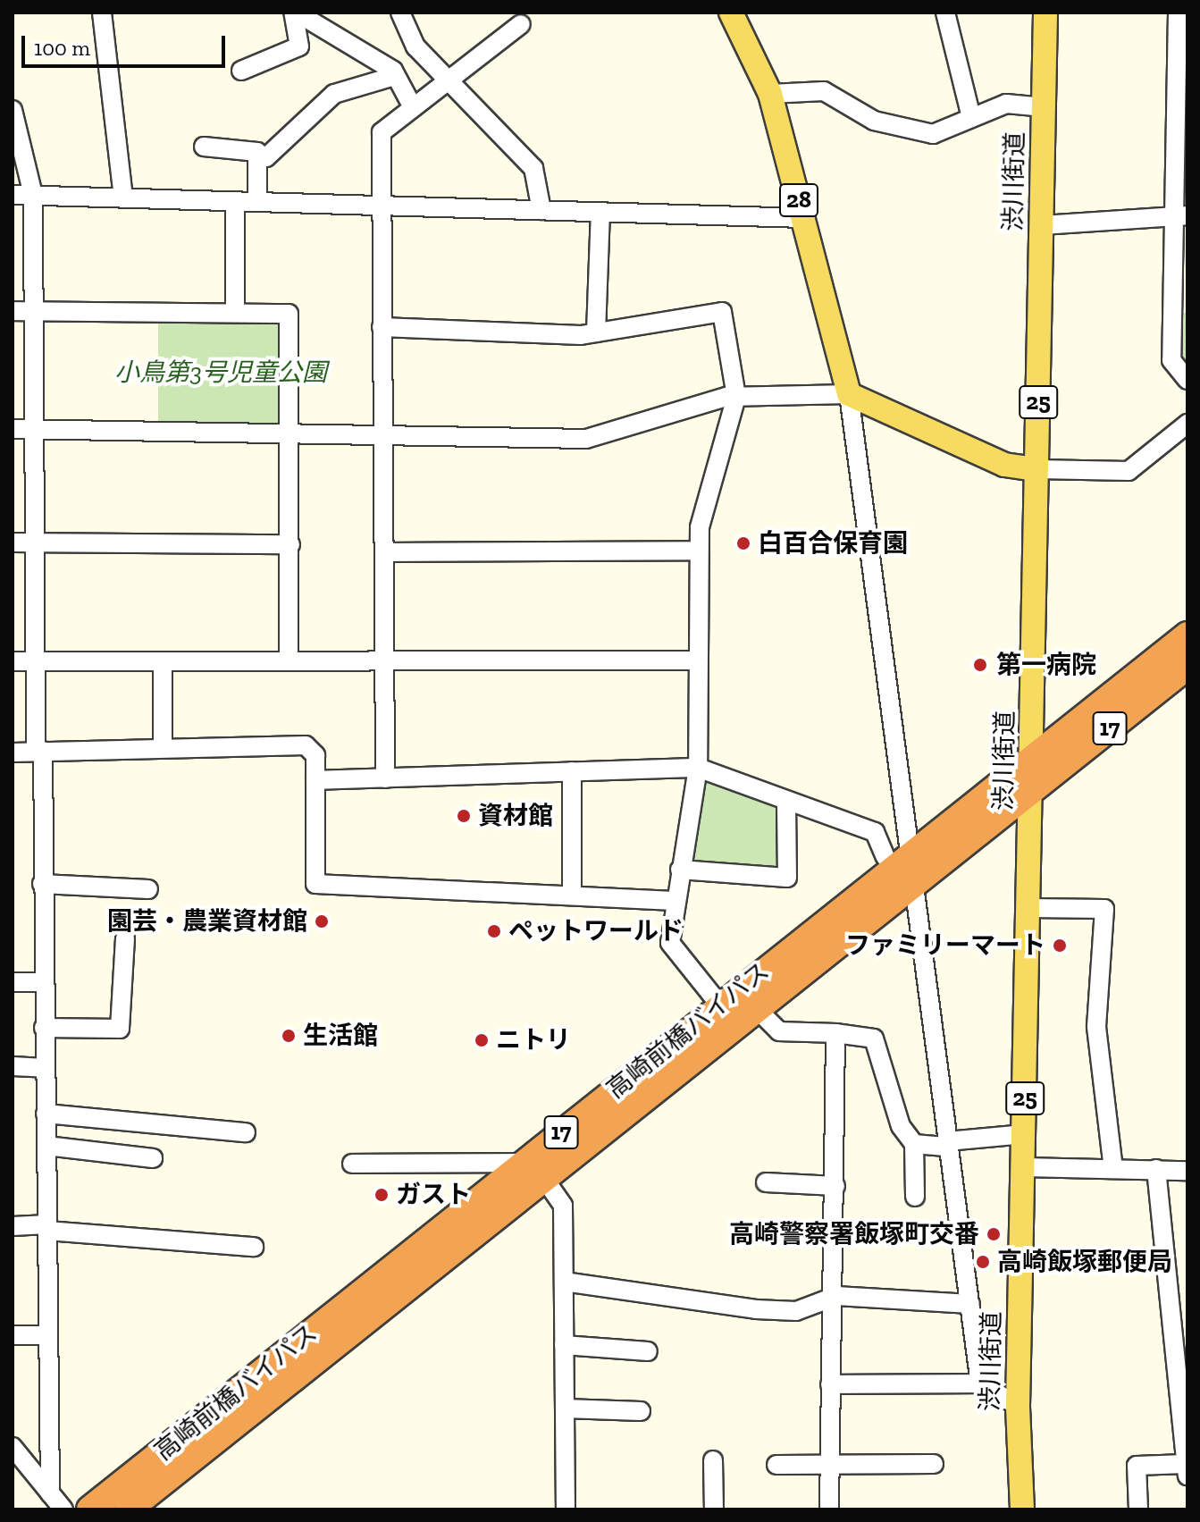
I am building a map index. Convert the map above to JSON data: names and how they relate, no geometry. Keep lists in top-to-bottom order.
{
  "streets": {
    "highway": ["17", "高崎前橋バイパス"],
    "main road": ["渋川街道", "28", "25"]
  },
  "crossings": [
    ["渋川街道", "高崎前橋バイパス"]
  ],
  "parks": ["小鳥第3号児童公園"],
  "places": [
    "白百合保育園",
    "第一病院",
    "資材館",
    "園芸・農業資材館",
    "ペットワールド",
    "ファミリーマート",
    "生活館",
    "ニトリ",
    "ガスト",
    "高崎警察署飯塚町交番",
    "高崎飯塚郵便局"
  ],
  "scale_bar": "100 m"
}
